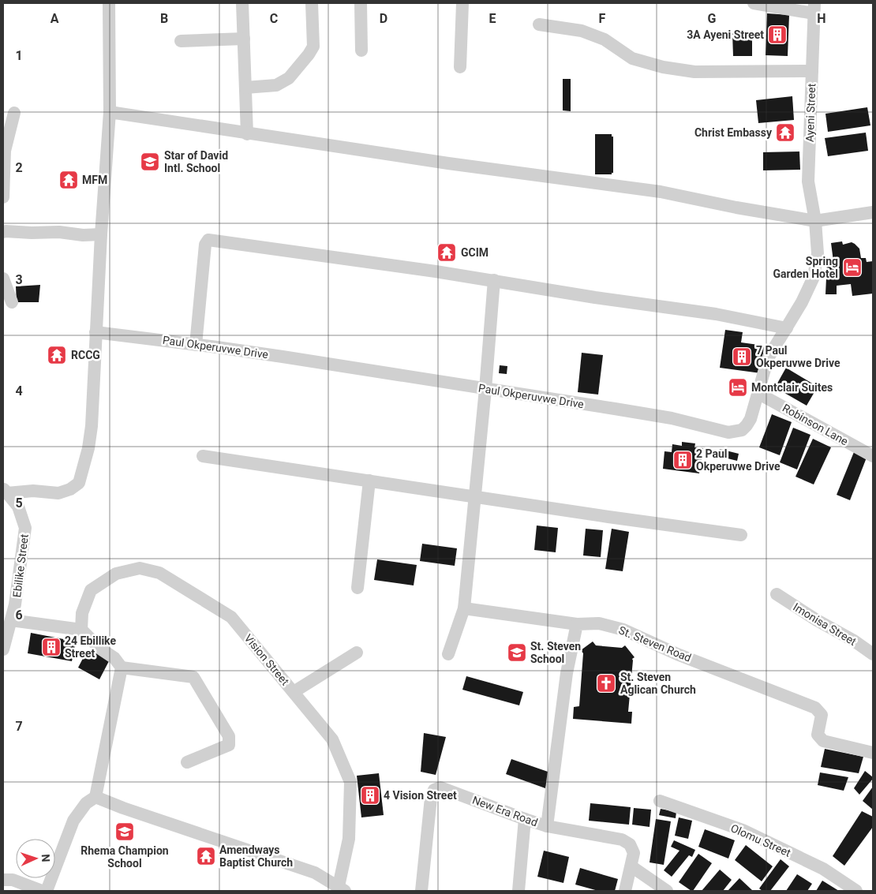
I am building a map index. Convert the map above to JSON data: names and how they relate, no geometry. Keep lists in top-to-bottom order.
{
  "streets": {
    "street": [
      "Ayeni Street",
      "Paul Okperuvwe Drive",
      "Robinson Lane",
      "Ebilike Street",
      "Imonisa Street",
      "St. Steven Road",
      "Vision Street",
      "New Era Road",
      "Olomu Street"
    ]
  },
  "crossings": [
    ["Ayeni Street", "Paul Okperuvwe Drive"],
    ["Paul Okperuvwe Drive", "Robinson Lane"]
  ],
  "places": {
    "building": [
      "3A Ayeni Street",
      "7 Paul Okperuvwe Drive",
      "2 Paul Okperuvwe Drive",
      "24 Ebillike Street",
      "4 Vision Street"
    ],
    "temple": [
      "Christ Embassy",
      "MFM",
      "GCIM",
      "RCCG",
      "Amendways Baptist Church"
    ],
    "school or university": ["Star of David Intl. School", "St. Steven School", "Rhema Champion School"],
    "hotel": ["Spring Garden Hotel", "Montclair Suites"],
    "church": ["St. Steven Aglican Church"]
  },
  "north": "right",
  "grid": {
    "columns": [
      "A",
      "B",
      "C",
      "D",
      "E",
      "F",
      "G",
      "H"
    ],
    "rows": [
      "1",
      "2",
      "3",
      "4",
      "5",
      "6",
      "7"
    ]
  }
}
